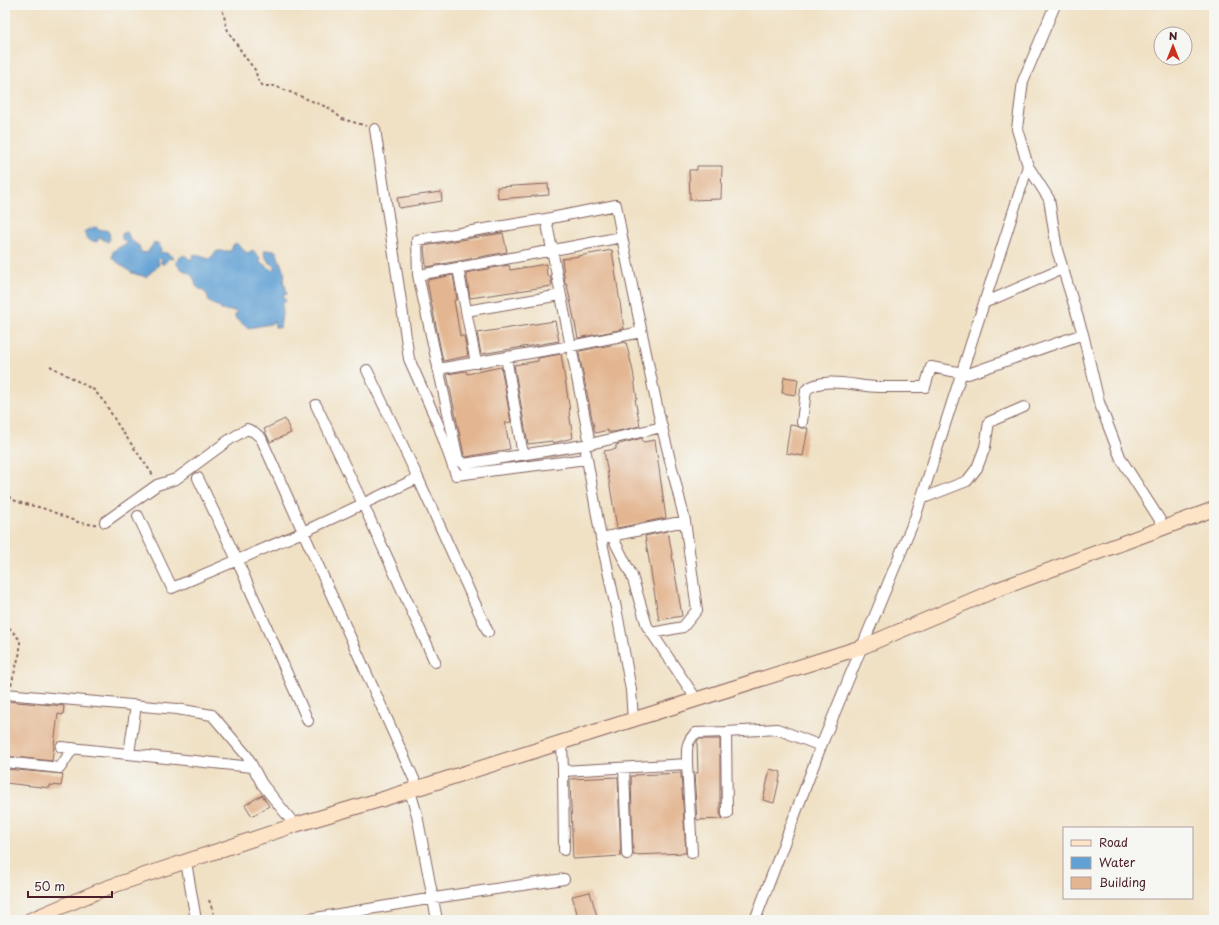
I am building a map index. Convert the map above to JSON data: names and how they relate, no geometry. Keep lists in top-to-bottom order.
{
  "legend": ["Road", "Water", "Building"],
  "scale_bar": "50 m",
  "north": "top"
}
